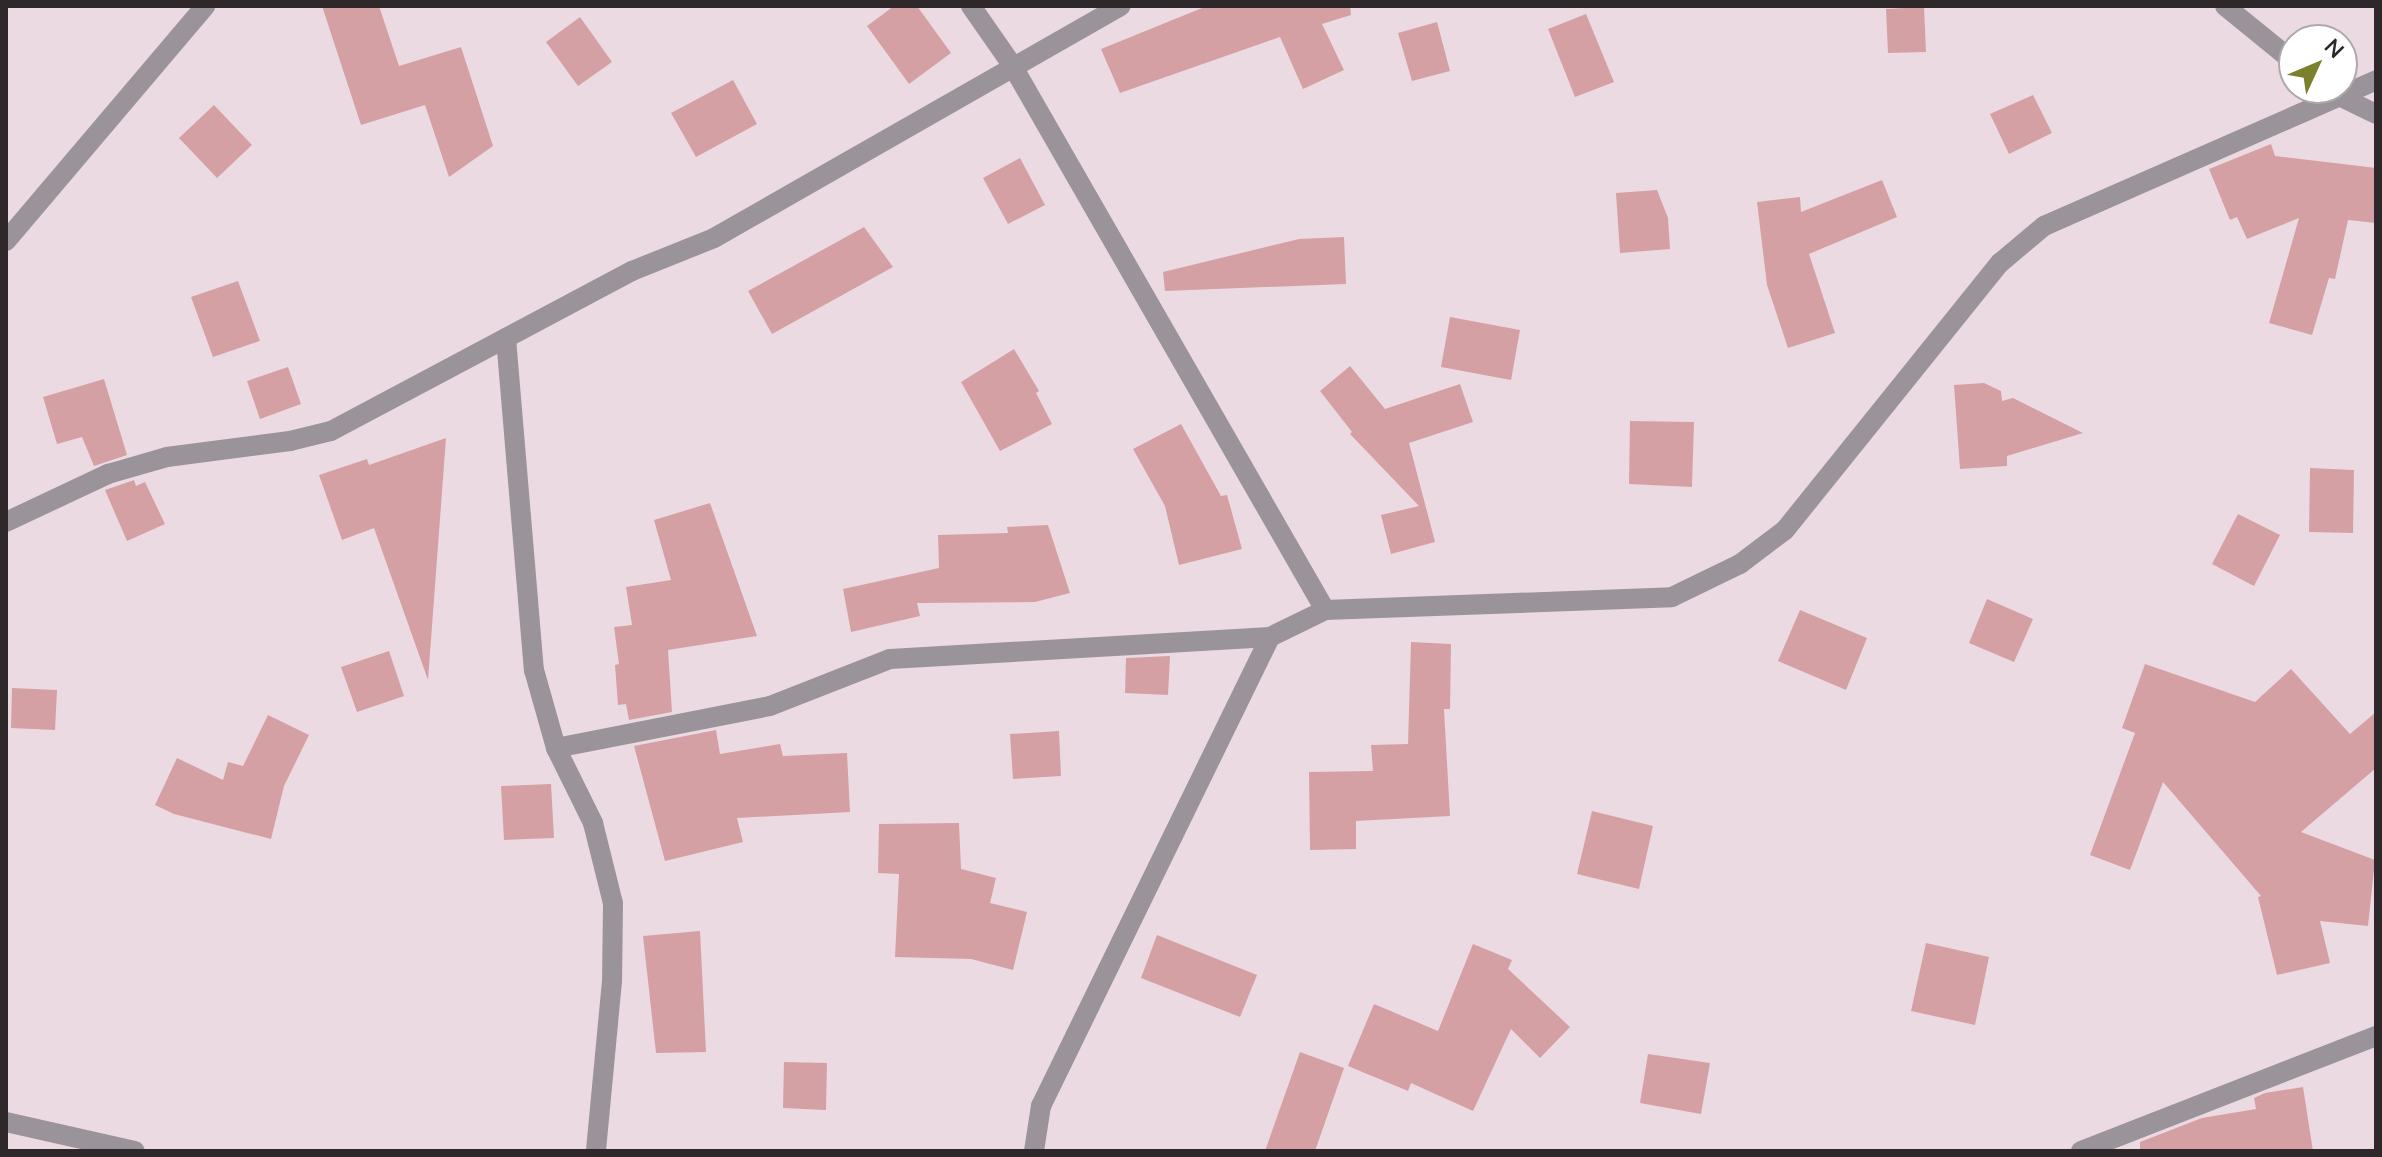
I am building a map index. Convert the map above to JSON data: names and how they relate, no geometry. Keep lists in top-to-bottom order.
{
  "north": "top right"
}
